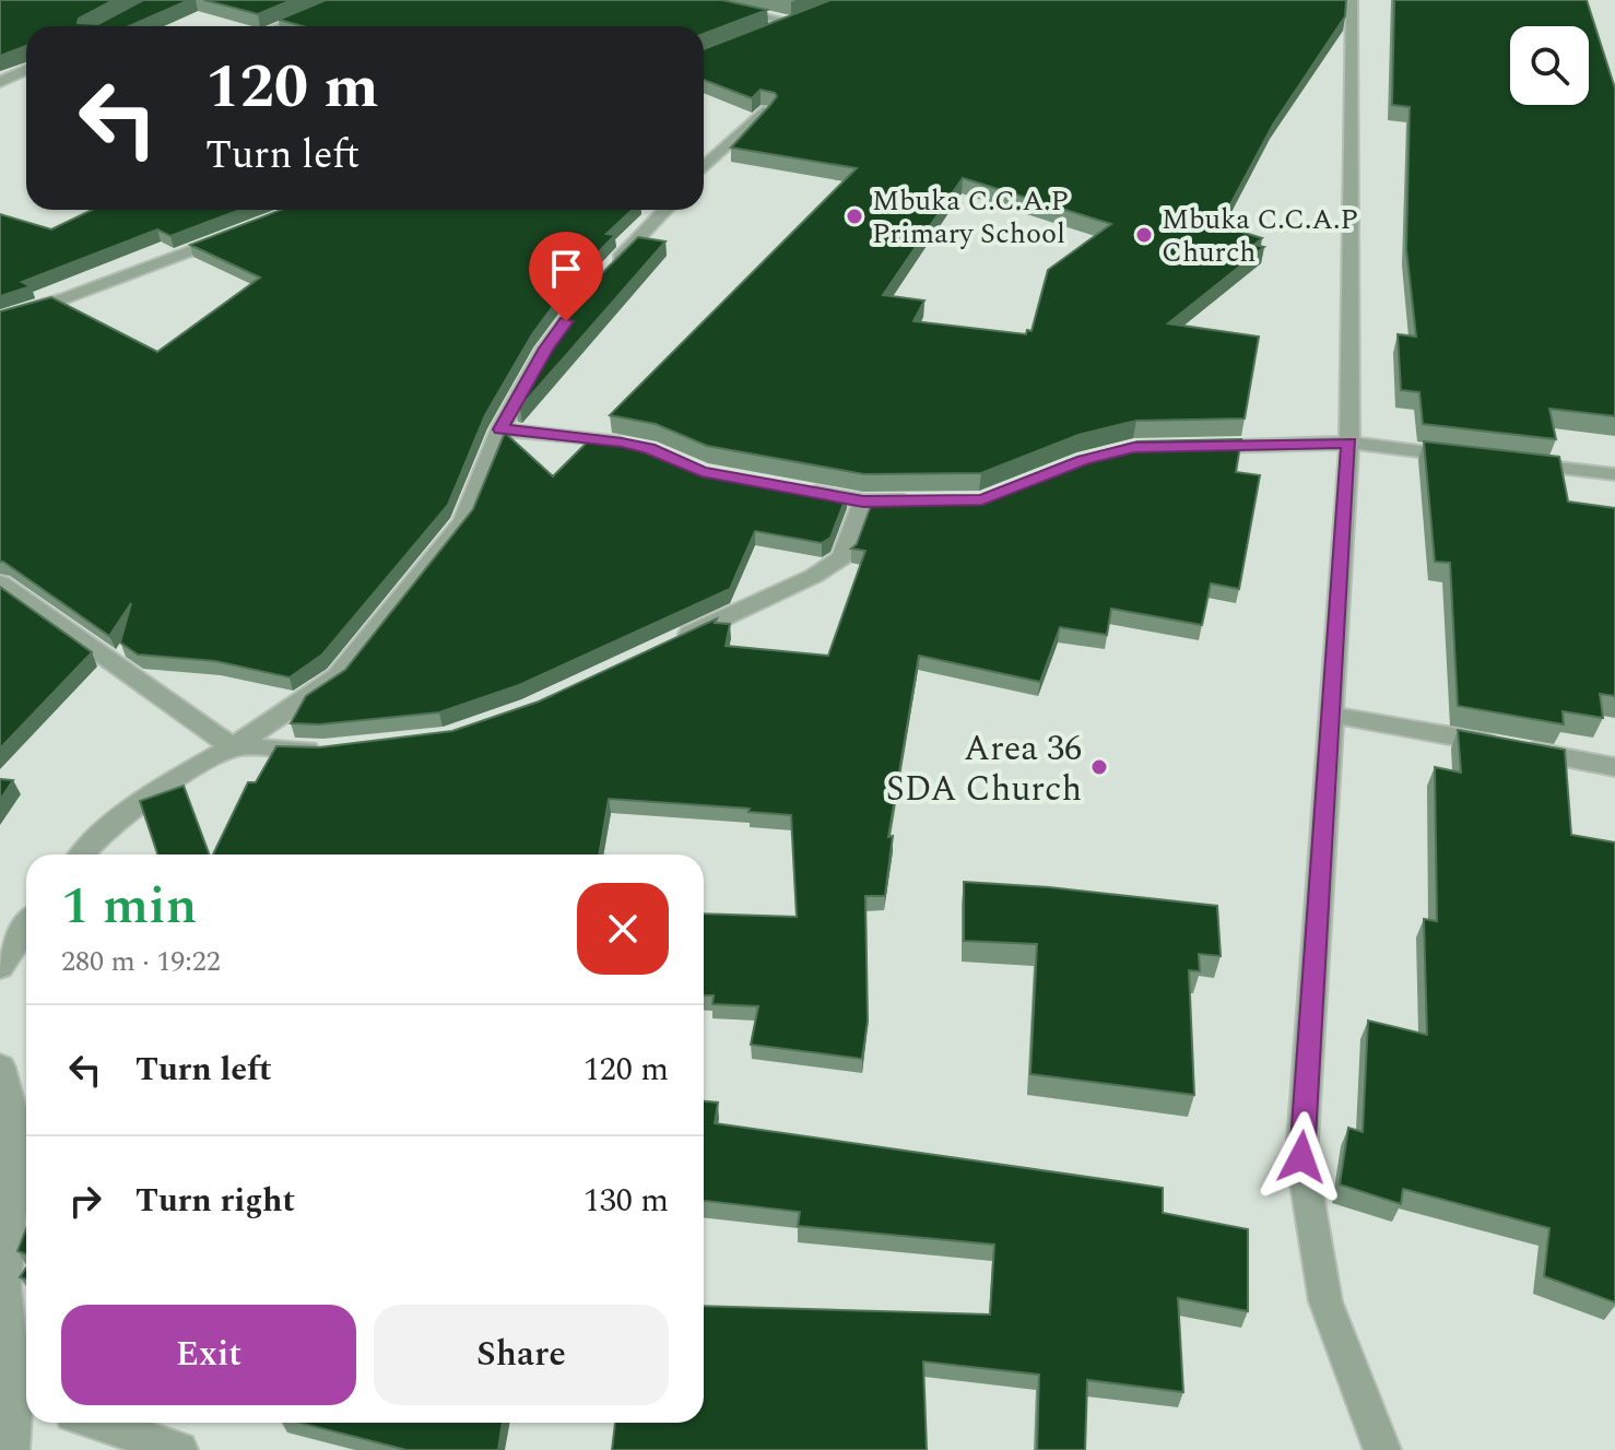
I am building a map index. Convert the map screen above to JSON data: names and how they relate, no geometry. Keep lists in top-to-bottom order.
{
  "places": ["Mbuka C.C.A.P Primary School", "Mbuka C.C.A.P Church", "Area 36 SDA Church"],
  "page": {
    "turn": ["120 m", "Turn left"],
    "heading": ["1 min", "280 m · 19:22"],
    "list": [
      {
        "name": "Turn left",
        "value": "120 m"
      },
      {
        "name": "Turn right",
        "value": "130 m"
      }
    ],
    "buttons": ["Exit", "Share"]
  }
}
